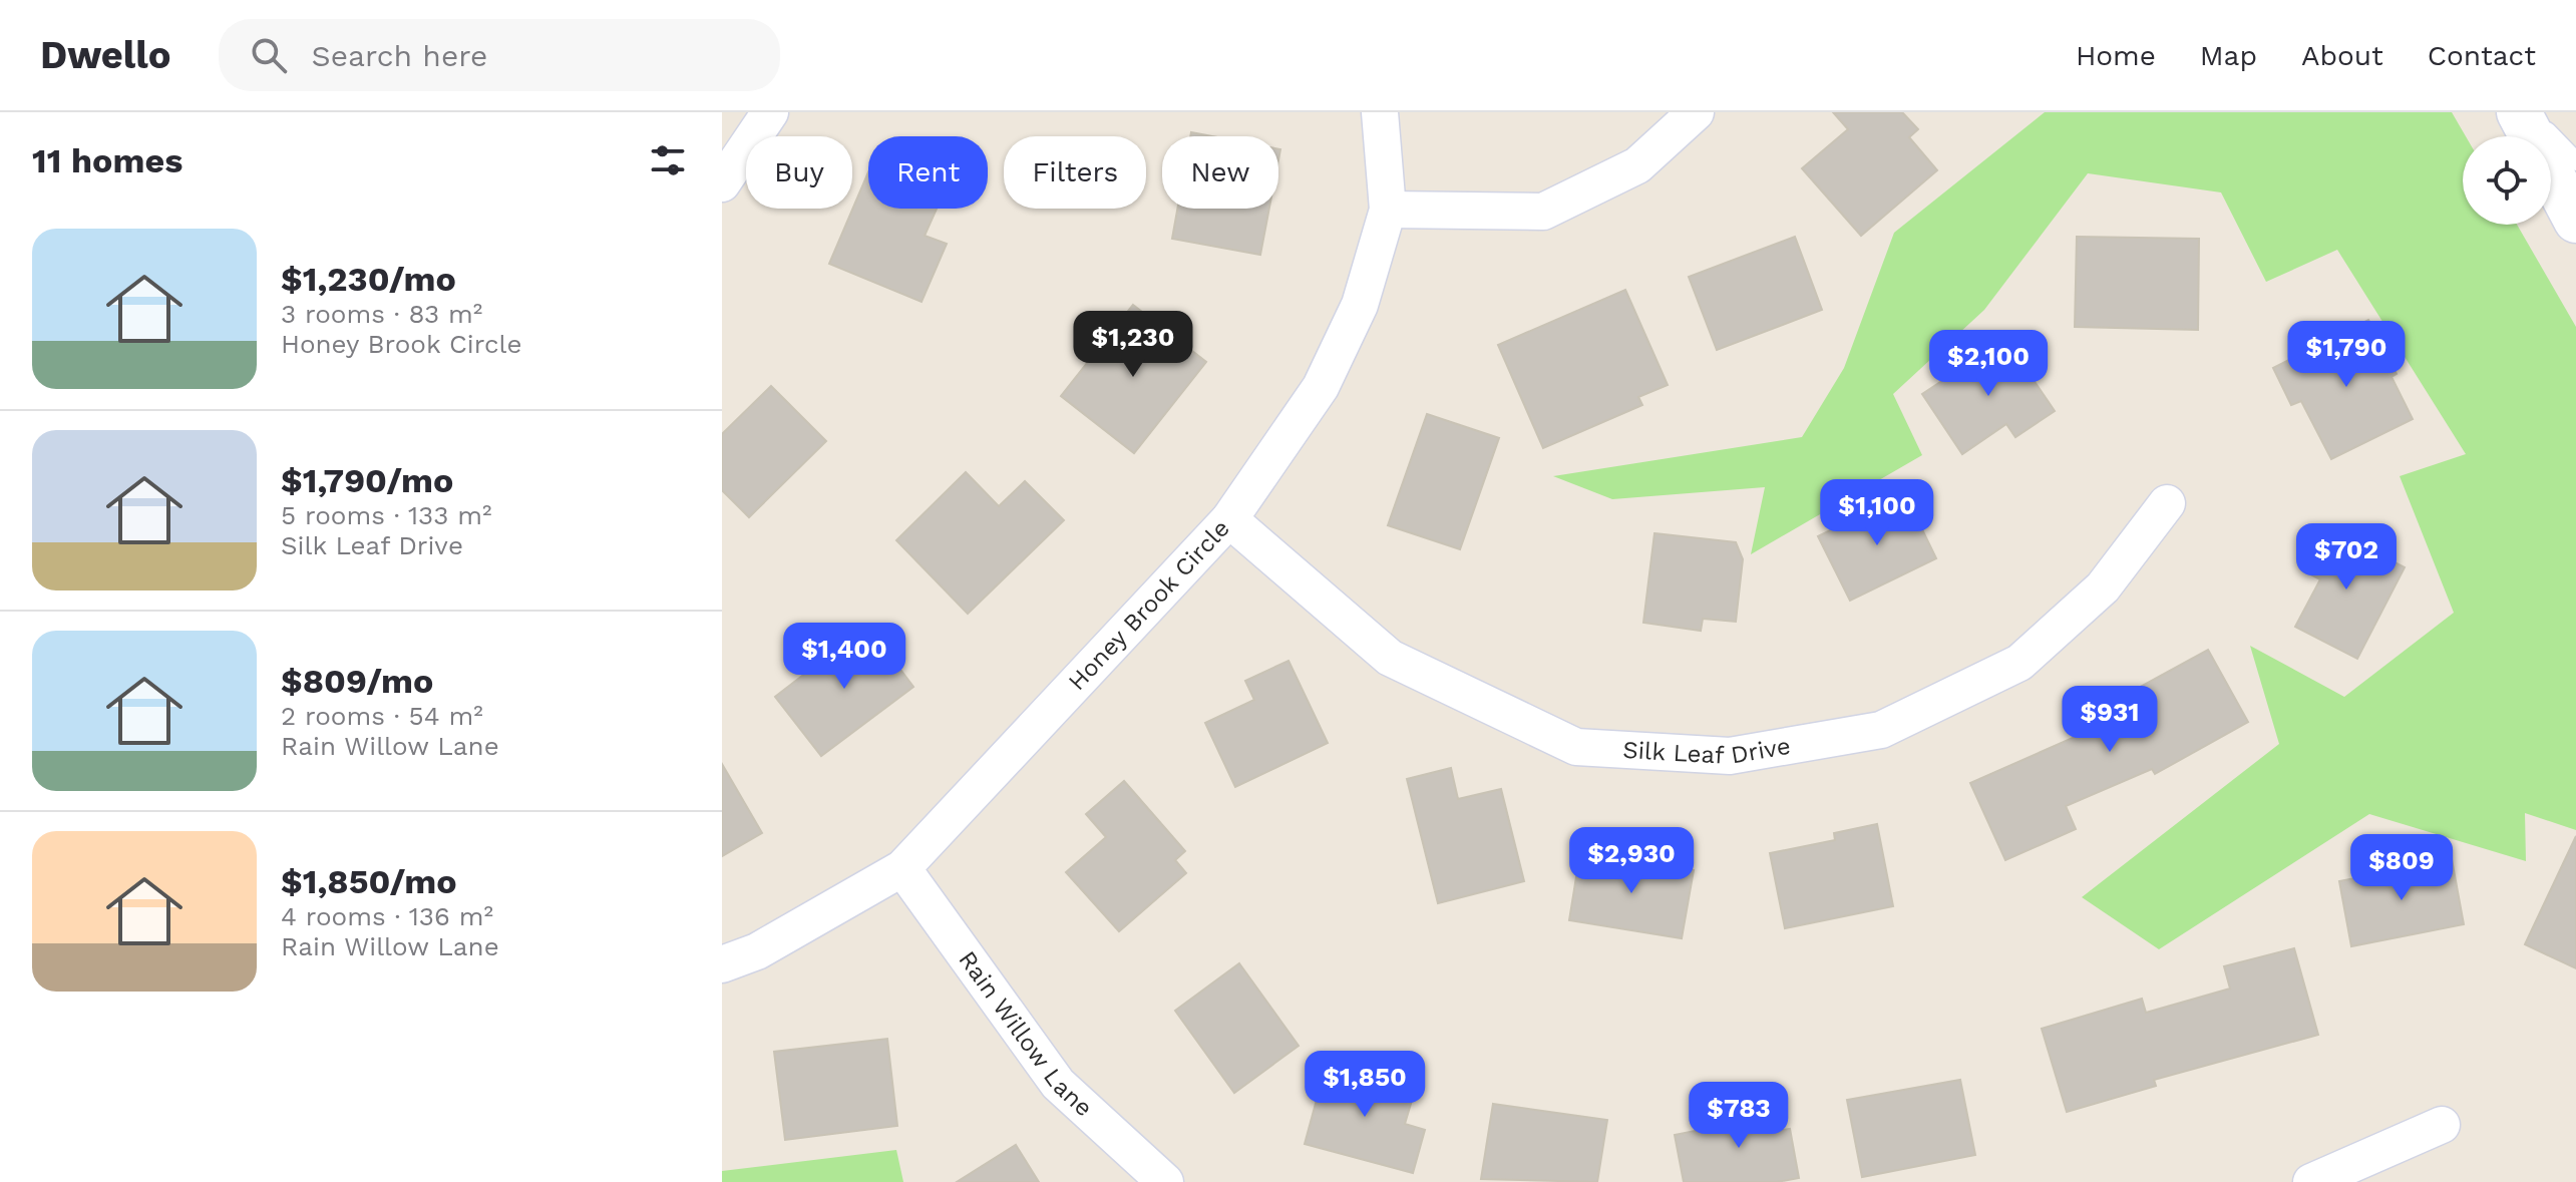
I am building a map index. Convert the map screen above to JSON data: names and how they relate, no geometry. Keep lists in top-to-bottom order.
{
  "streets": {
    "street": ["Honey Brook Circle", "Silk Leaf Drive", "Rain Willow Lane"]
  },
  "crossings": [
    ["Honey Brook Circle", "Silk Leaf Drive"],
    ["Honey Brook Circle", "Rain Willow Lane"]
  ],
  "page": {
    "header": "Dwello",
    "search": "Search here",
    "nav": [
      "Home",
      "Map",
      "About",
      "Contact"
    ],
    "heading": "11 homes",
    "chip": [
      "Buy",
      "Rent",
      "Filters",
      "New"
    ],
    "list": [
      {
        "name": "$1,230/mo",
        "note": "3 rooms · 83 m² · Honey Brook Circle"
      },
      {
        "name": "$1,790/mo",
        "note": "5 rooms · 133 m² · Silk Leaf Drive"
      },
      {
        "name": "$809/mo",
        "note": "2 rooms · 54 m² · Rain Willow Lane"
      },
      {
        "name": "$1,850/mo",
        "note": "4 rooms · 136 m² · Rain Willow Lane"
      }
    ],
    "price": [
      "$1,230",
      "$1,790",
      "$2,100",
      "$1,100",
      "$702",
      "$1,400",
      "$931",
      "$2,930",
      "$809",
      "$1,850",
      "$783"
    ]
  }
}
